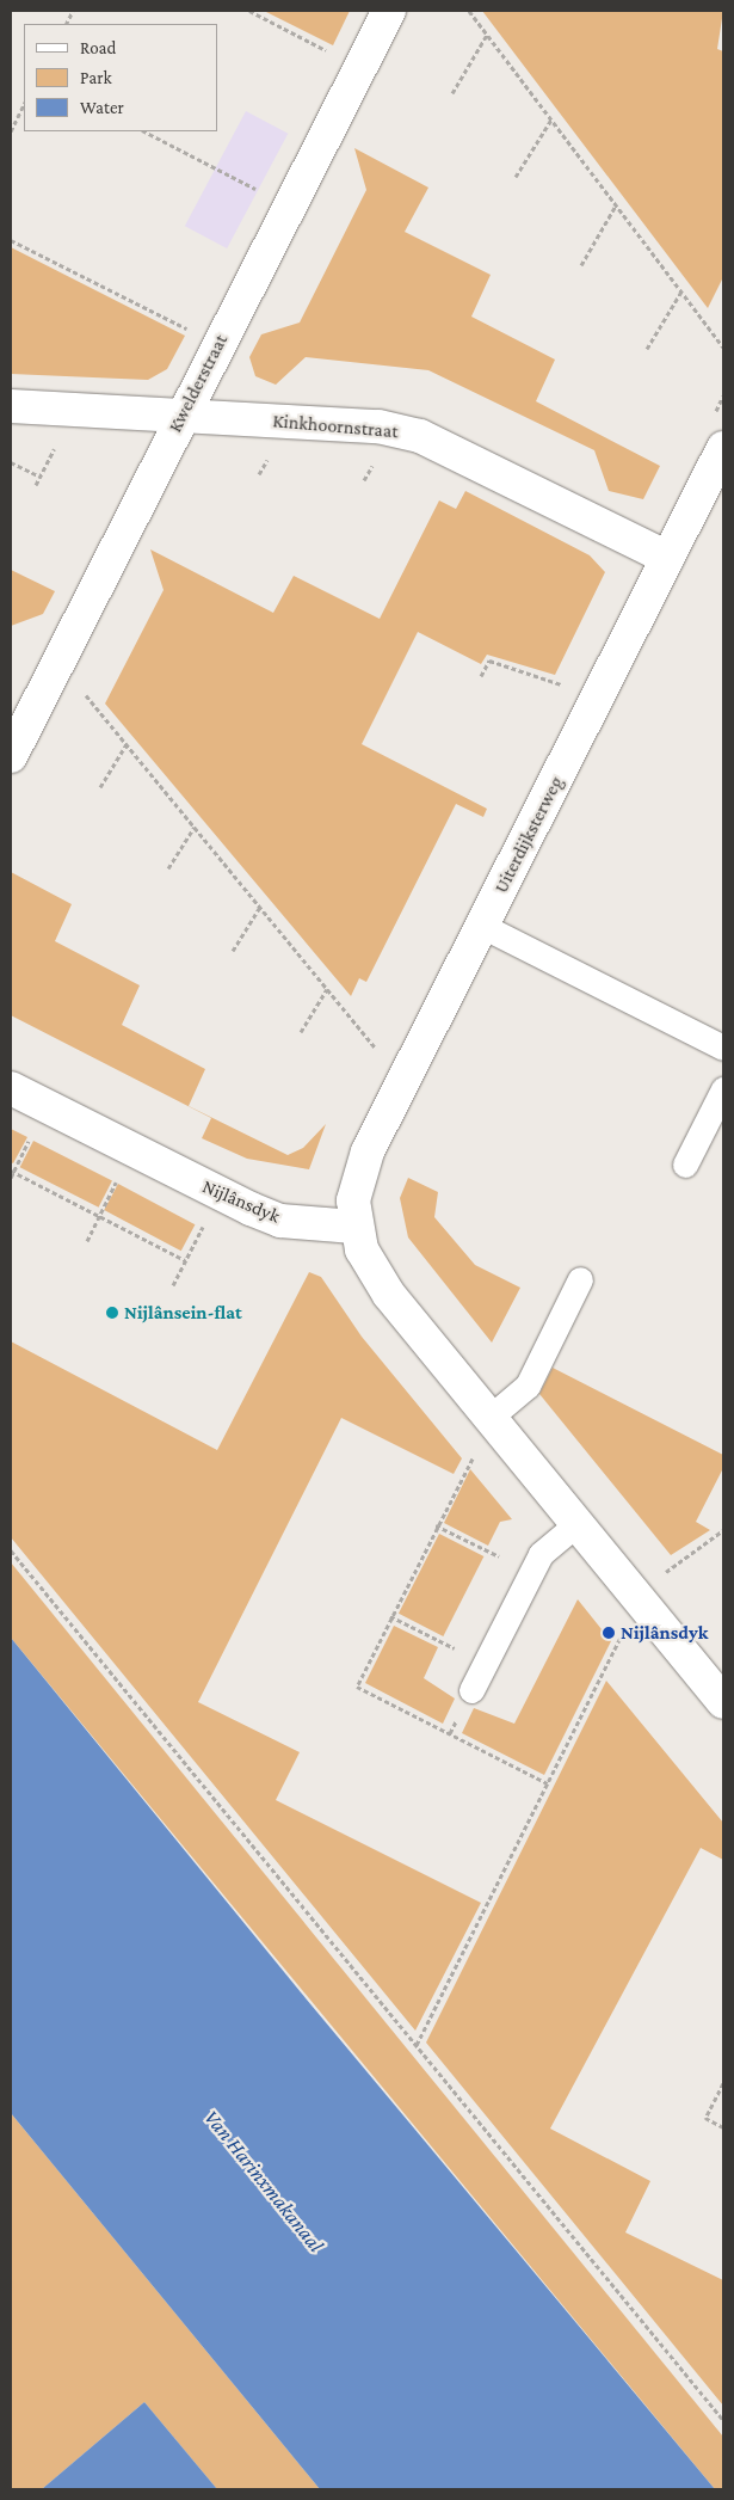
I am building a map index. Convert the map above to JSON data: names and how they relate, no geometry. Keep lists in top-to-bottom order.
{
  "streets": {
    "street": [
      "Kwelderstraat",
      "Kinkhoornstraat",
      "Uiterdijksterweg",
      "Nijlânsdyk"
    ]
  },
  "crossings": [
    ["Kwelderstraat", "Kinkhoornstraat"],
    ["Kinkhoornstraat", "Uiterdijksterweg"],
    ["Uiterdijksterweg", "Nijlânsdyk"]
  ],
  "water": ["Van Harinxmakanaal"],
  "places": ["Nijlânsein-flat", "Nijlânsdyk"],
  "legend": ["Road", "Park", "Water"]
}
